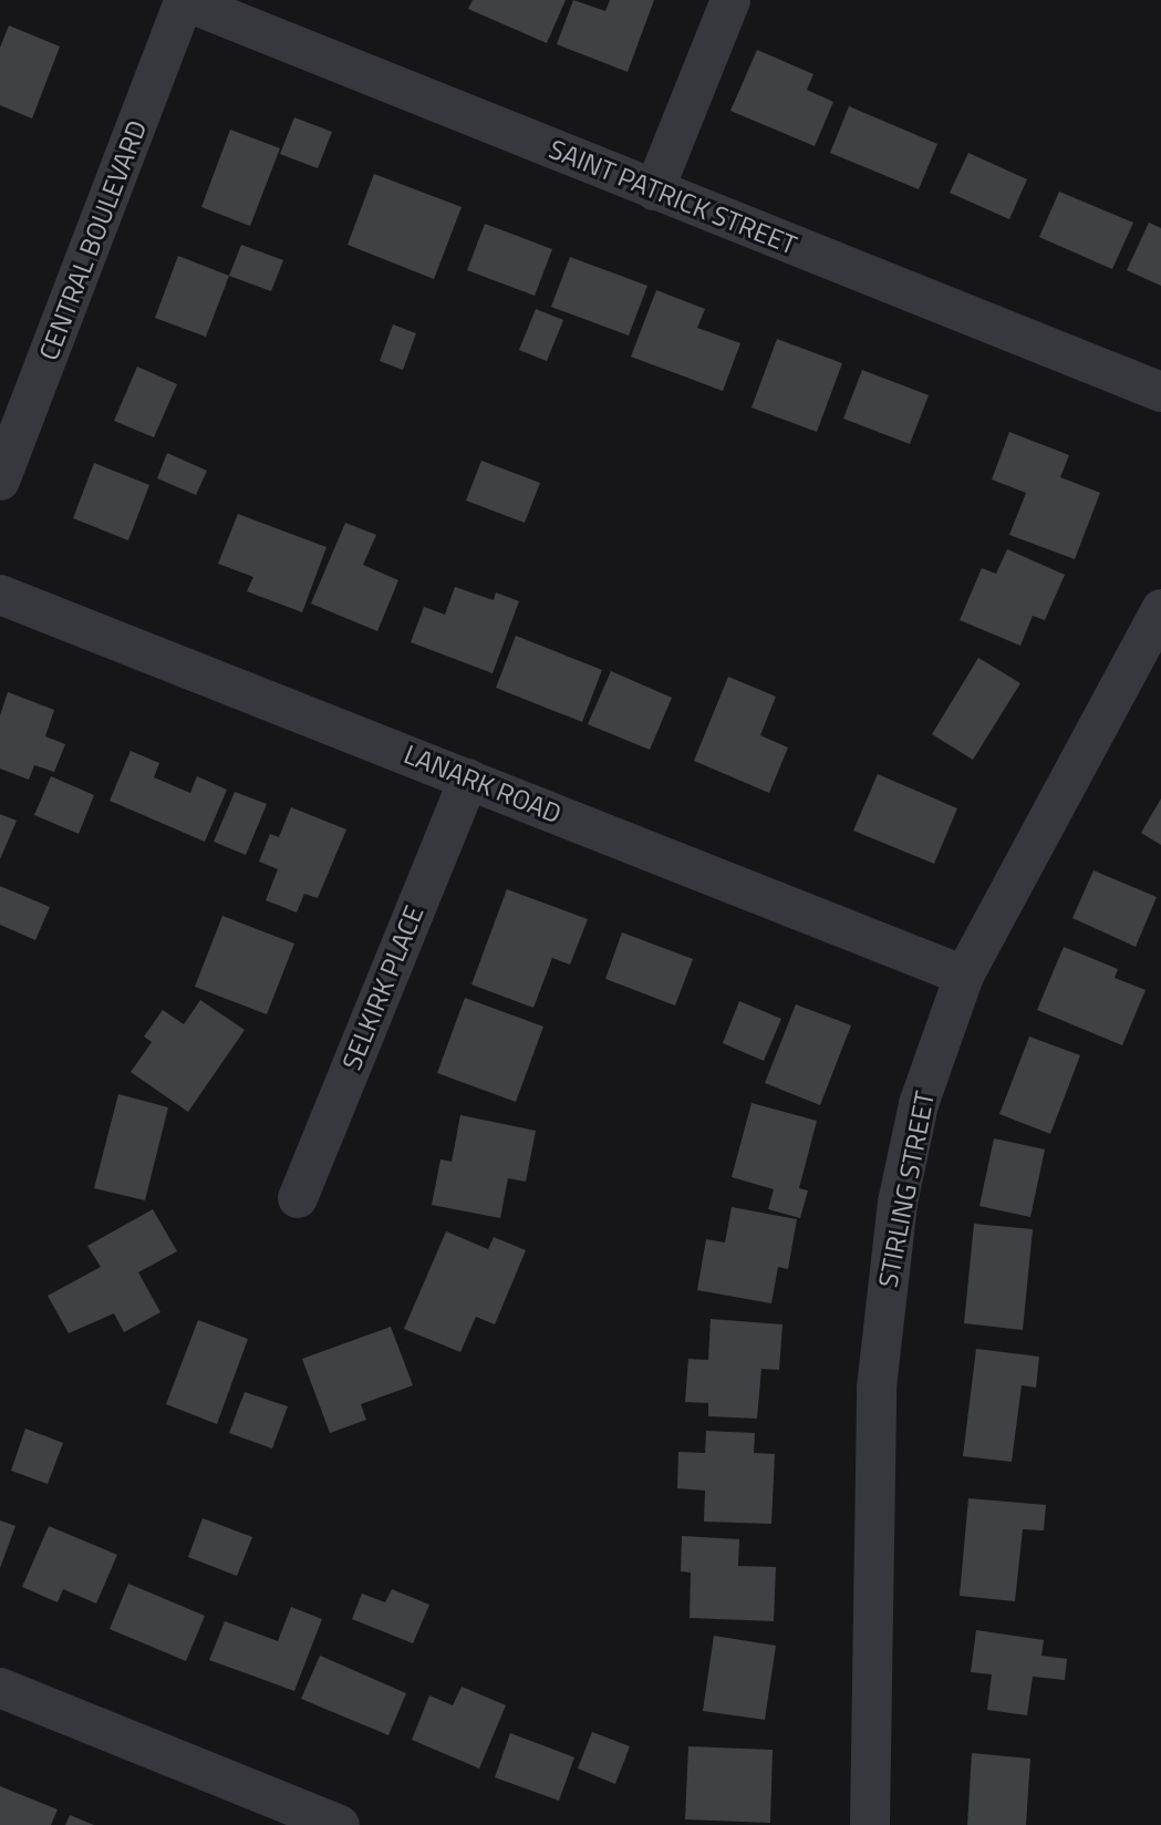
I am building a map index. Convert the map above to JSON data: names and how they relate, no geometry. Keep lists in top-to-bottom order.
{
  "streets": {
    "street": [
      "SAINT PATRICK STREET",
      "CENTRAL BOULEVARD",
      "LANARK ROAD",
      "SELKIRK PLACE",
      "STIRLING STREET"
    ]
  },
  "crossings": [
    ["SAINT PATRICK STREET", "CENTRAL BOULEVARD"],
    ["LANARK ROAD", "SELKIRK PLACE"],
    ["LANARK ROAD", "STIRLING STREET"]
  ]
}
